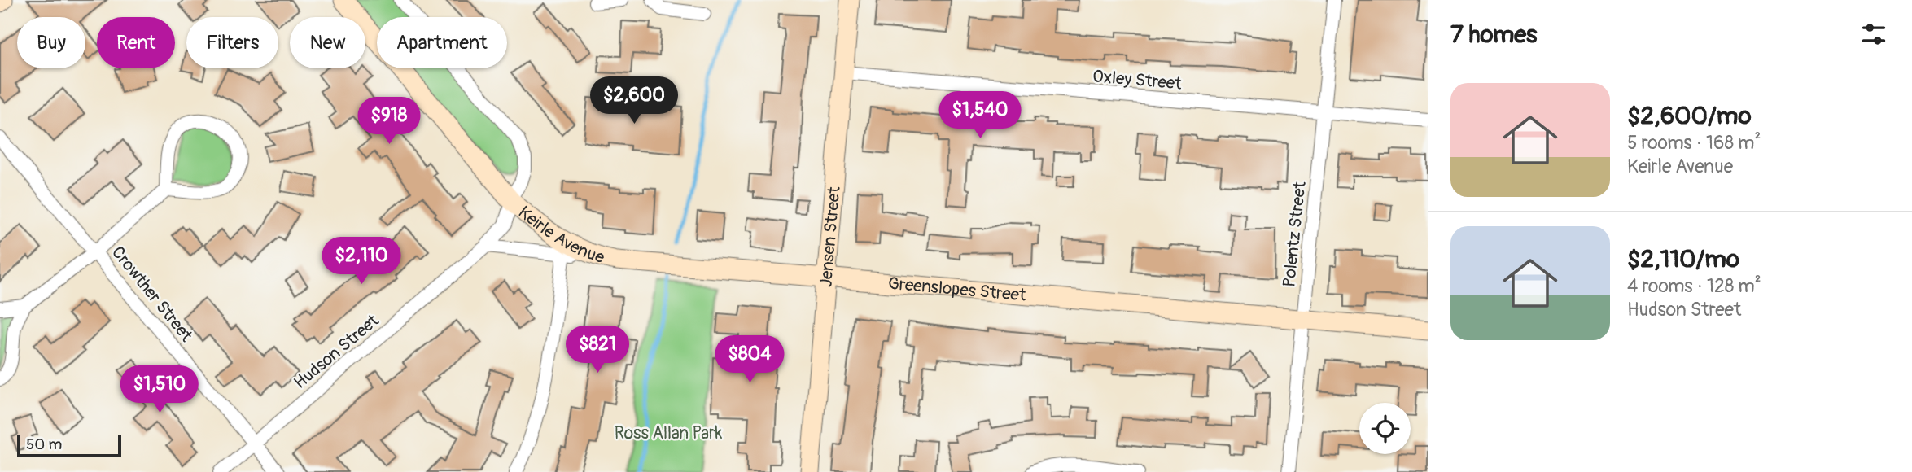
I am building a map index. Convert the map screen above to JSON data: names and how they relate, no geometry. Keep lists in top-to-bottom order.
{
  "streets": {
    "street": [
      "Oxley Street",
      "Keirle Avenue",
      "Polentz Street",
      "Jensen Street",
      "Greenslopes Street",
      "Crowther Street",
      "Hudson Street"
    ]
  },
  "crossings": [
    ["Oxley Street", "Polentz Street"],
    ["Oxley Street", "Jensen Street"],
    ["Keirle Avenue", "Greenslopes Street"],
    ["Keirle Avenue", "Hudson Street"],
    ["Polentz Street", "Greenslopes Street"],
    ["Jensen Street", "Greenslopes Street"],
    ["Crowther Street", "Hudson Street"]
  ],
  "parks": ["Ross Allan Park"],
  "scale_bar": "50 m",
  "page": {
    "heading": "7 homes",
    "chip": [
      "Buy",
      "Rent",
      "Filters",
      "New",
      "Apartment"
    ],
    "list": [
      {
        "name": "$2,600/mo",
        "note": "5 rooms · 168 m² · Keirle Avenue"
      },
      {
        "name": "$2,110/mo",
        "note": "4 rooms · 128 m² · Hudson Street"
      }
    ],
    "price": [
      "$2,600",
      "$1,540",
      "$918",
      "$2,110",
      "$821",
      "$804",
      "$1,510"
    ],
    "scale": "50 m"
  }
}
